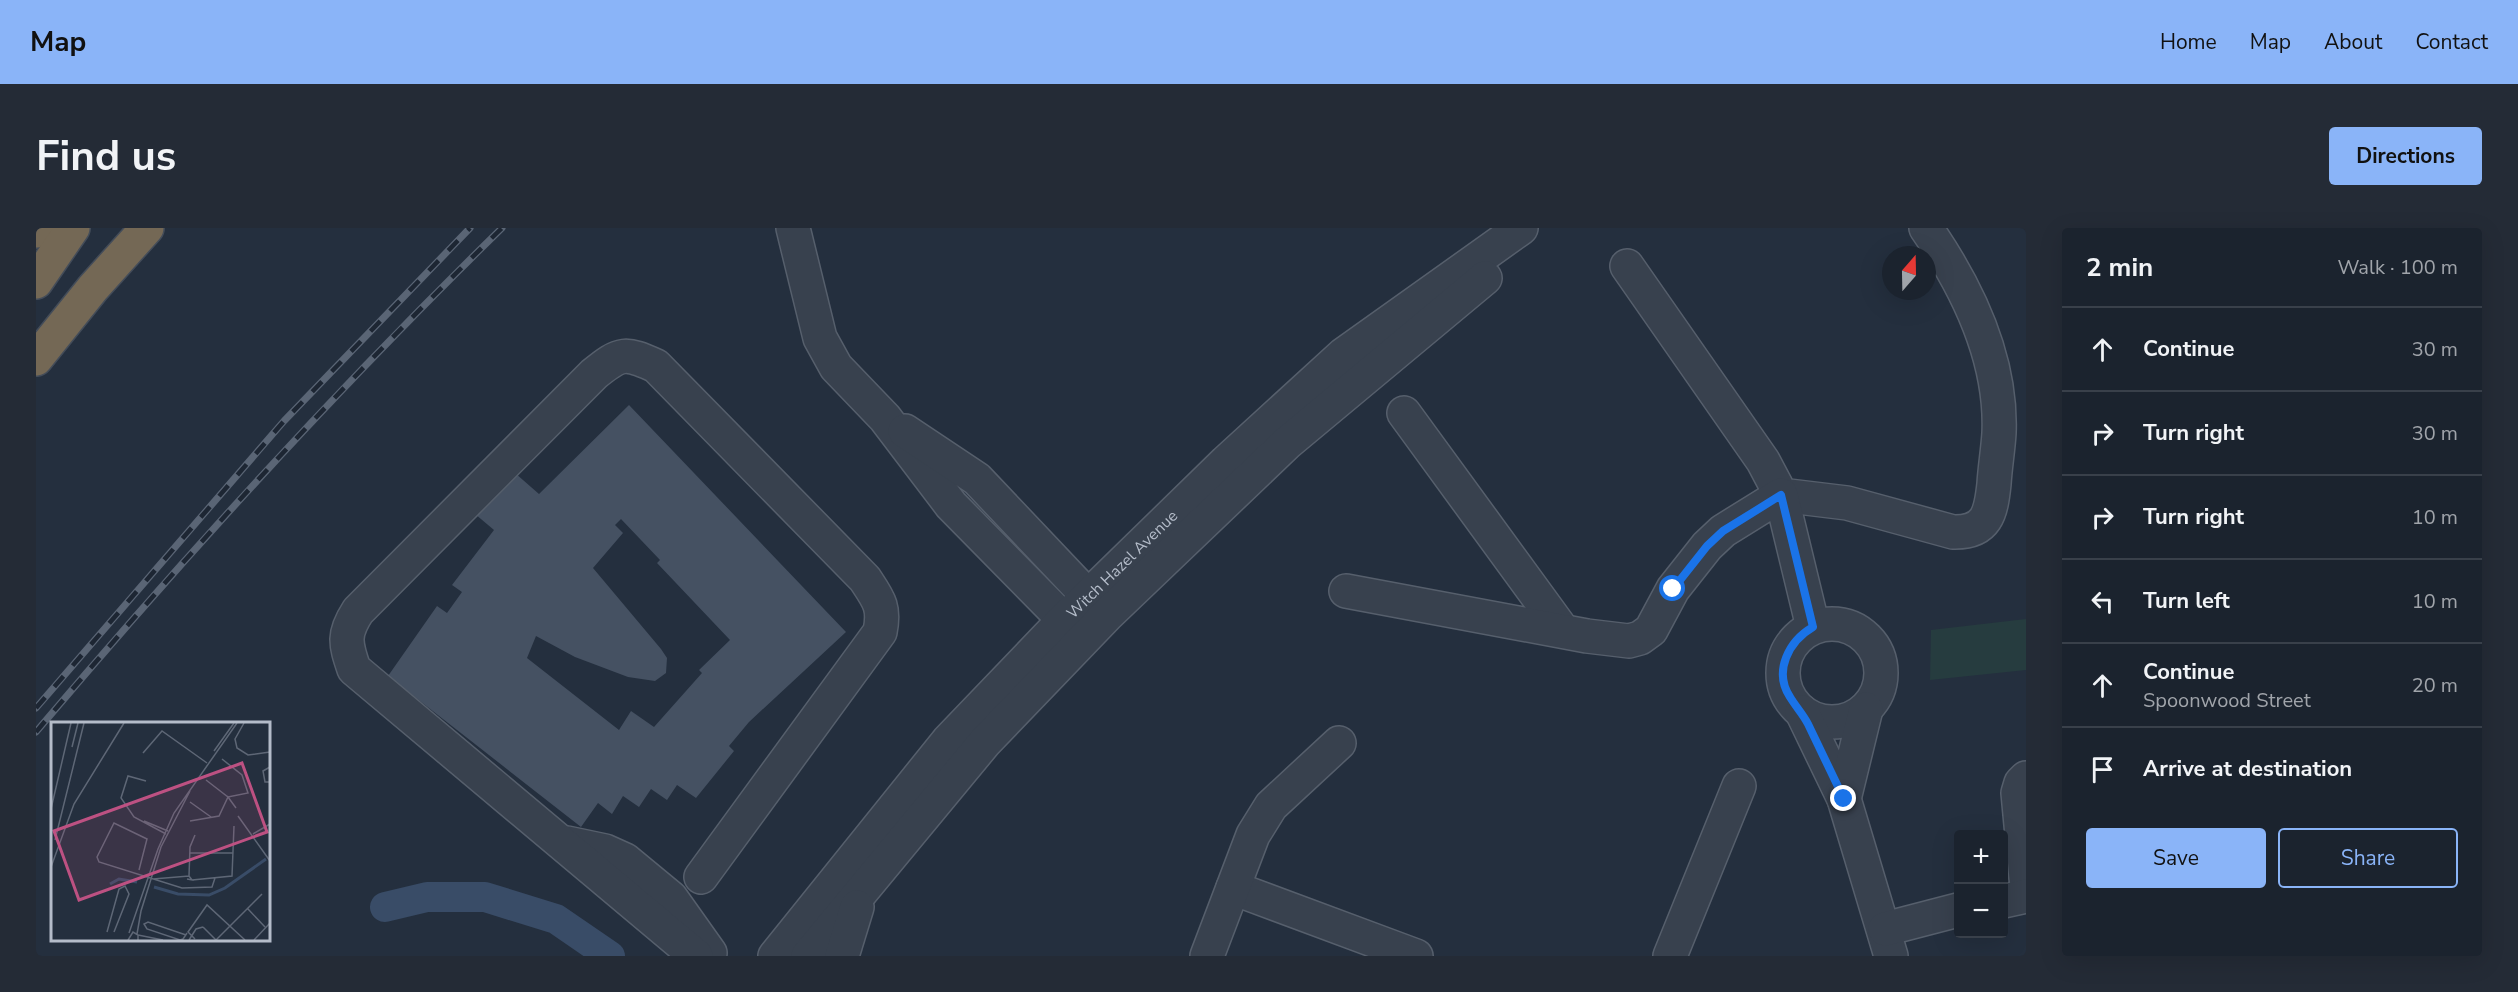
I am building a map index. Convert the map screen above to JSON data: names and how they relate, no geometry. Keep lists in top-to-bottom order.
{
  "streets": {
    "street": ["Witch Hazel Avenue"]
  },
  "north": "top",
  "page": {
    "header": "Map",
    "nav": [
      "Home",
      "Map",
      "About",
      "Contact"
    ],
    "buttons": [
      "Directions",
      ["Save", "Share"]
    ],
    "title": "Find us",
    "heading": ["2 min", "Walk · 100 m"],
    "list": [
      ["Continue", "30 m"],
      ["Turn right", "30 m"],
      ["Turn right", "10 m"],
      ["Turn left", "10 m"],
      ["Continue", "Spoonwood Street", "20 m"],
      "Arrive at destination"
    ],
    "map_buttons": ["+", "−"]
  }
}
